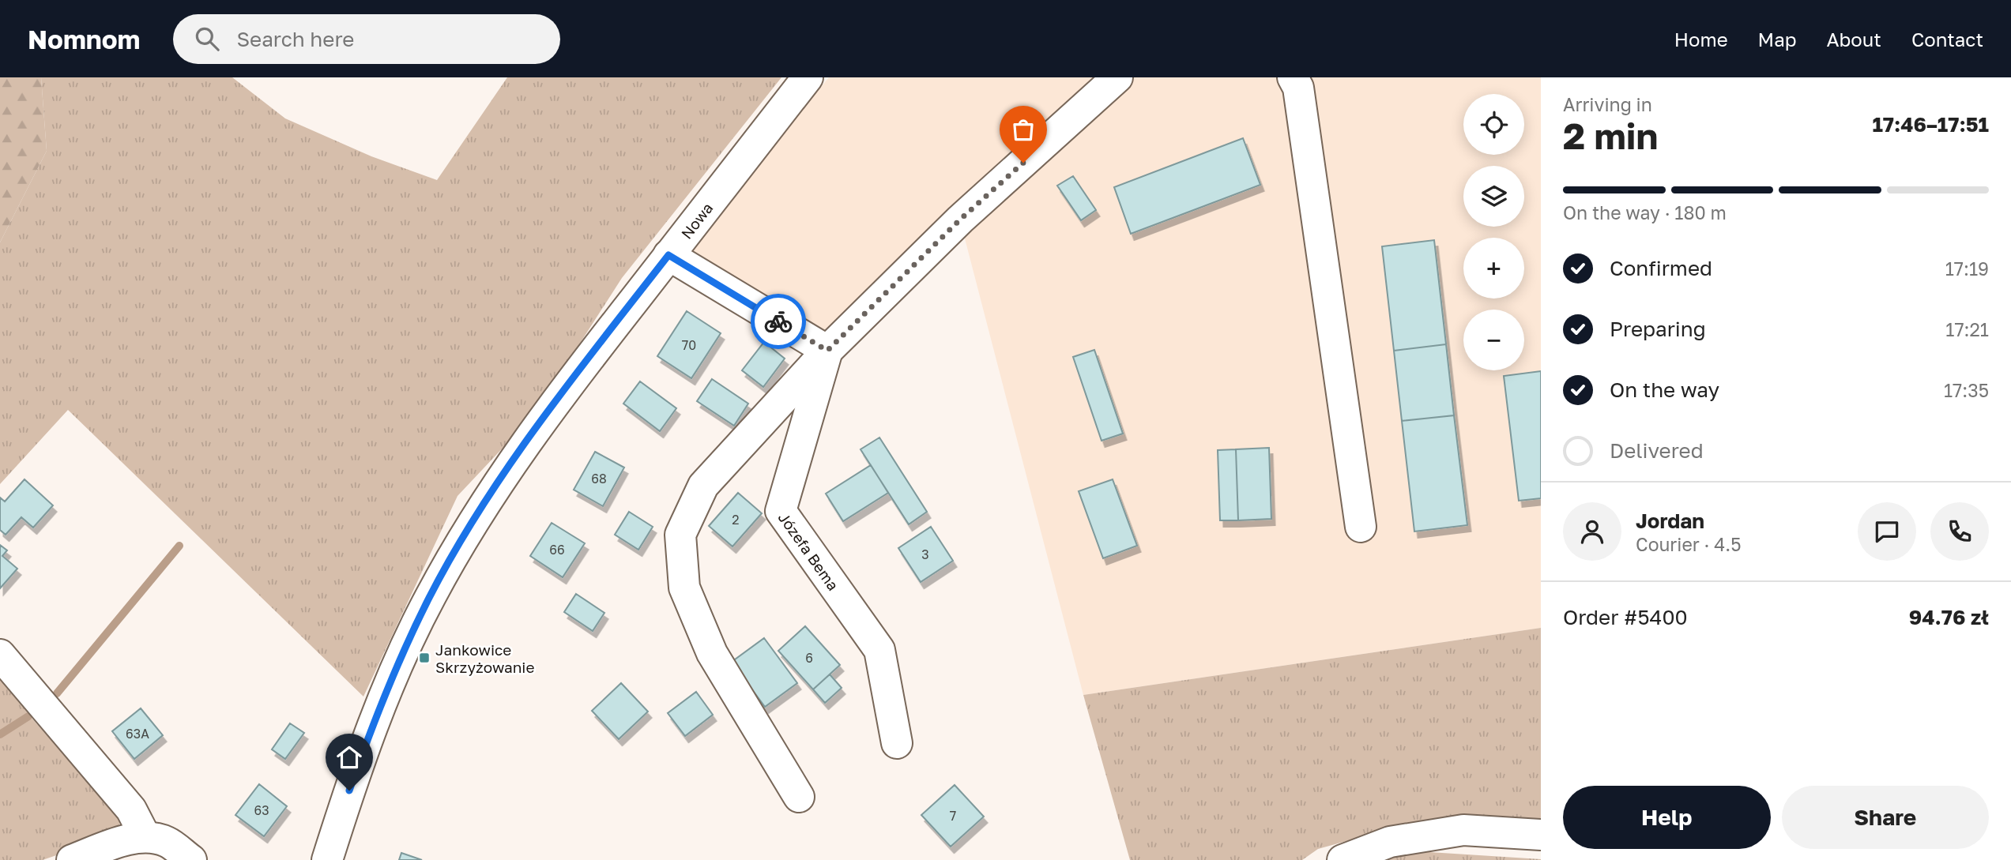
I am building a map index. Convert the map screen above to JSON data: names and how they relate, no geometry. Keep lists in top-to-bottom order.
{
  "streets": {
    "street": ["Nowa", "Józefa Bema"]
  },
  "places": {
    "transit": ["Jankowice Skrzyżowanie"]
  },
  "house_numbers": [
    "70",
    "68",
    "2",
    "66",
    "3",
    "6",
    "63A",
    "63",
    "7"
  ],
  "page": {
    "header": "Nomnom",
    "search": "Search here",
    "nav": [
      "Home",
      "Map",
      "About",
      "Contact"
    ],
    "heading": ["2 min", "Arriving in", "17:46–17:51"],
    "panel": [
      "Jordan",
      "Courier · 4.5",
      "Order #5400",
      "94.76 zł"
    ],
    "map_buttons": ["+", "−"],
    "bar": "On the way · 180 m",
    "list": [
      ["Confirmed", "17:19"],
      ["Preparing", "17:21"],
      ["On the way", "17:35"],
      "Delivered"
    ],
    "buttons": ["Help", "Share"]
  }
}
